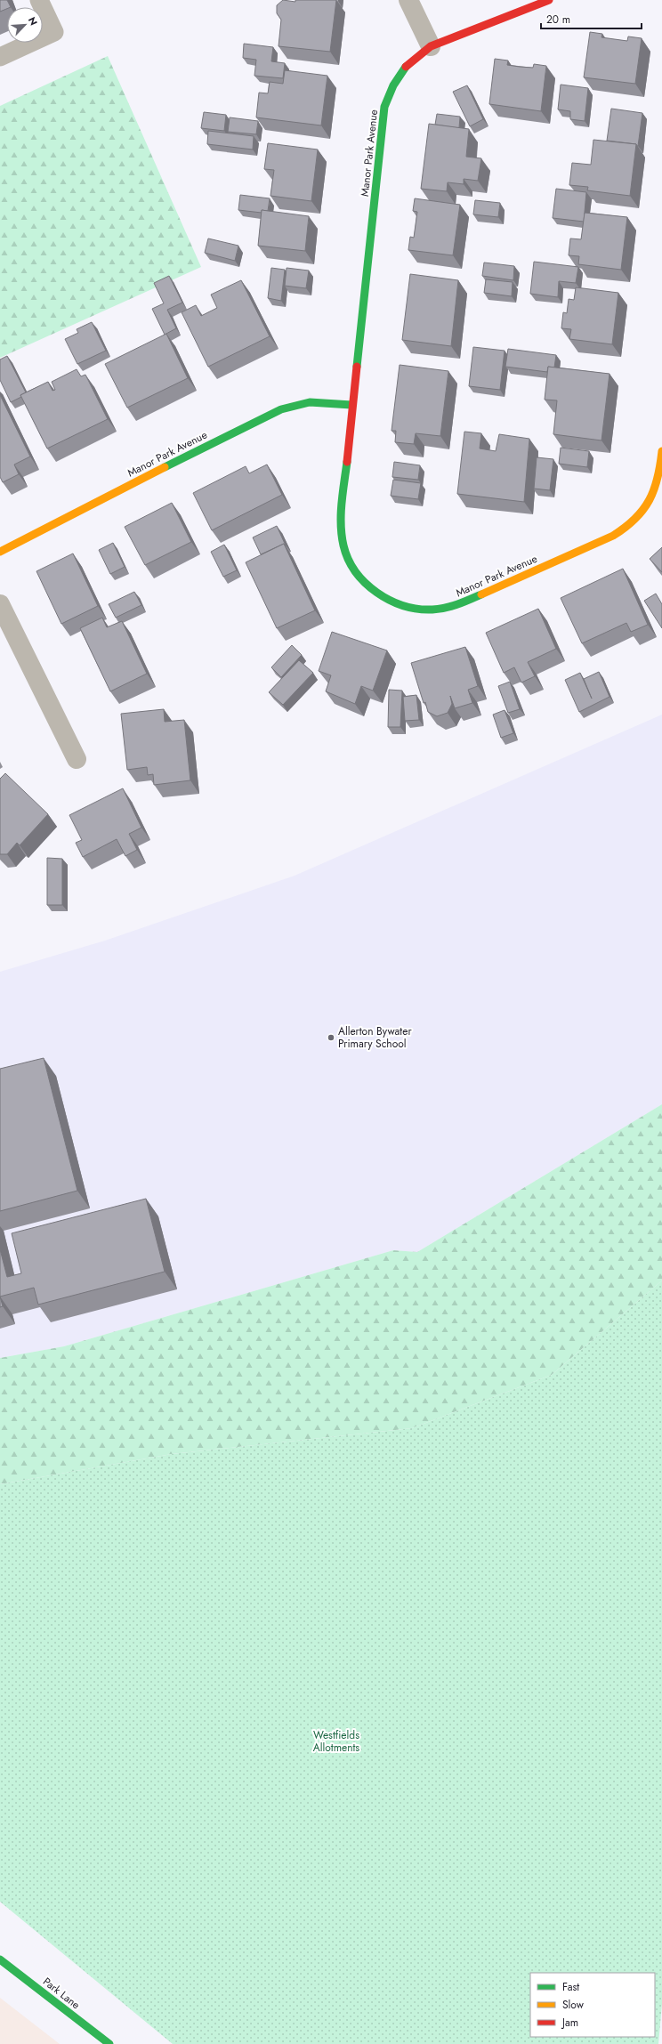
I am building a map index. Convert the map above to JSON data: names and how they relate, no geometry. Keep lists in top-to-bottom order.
{
  "streets": {
    "street": ["Manor Park Avenue", "Park Lane"]
  },
  "parks": ["Westfields Allotments"],
  "places": ["Allerton Bywater Primary School"],
  "legend": ["Fast", "Slow", "Jam"],
  "scale_bar": "20 m",
  "north": "top right"
}
